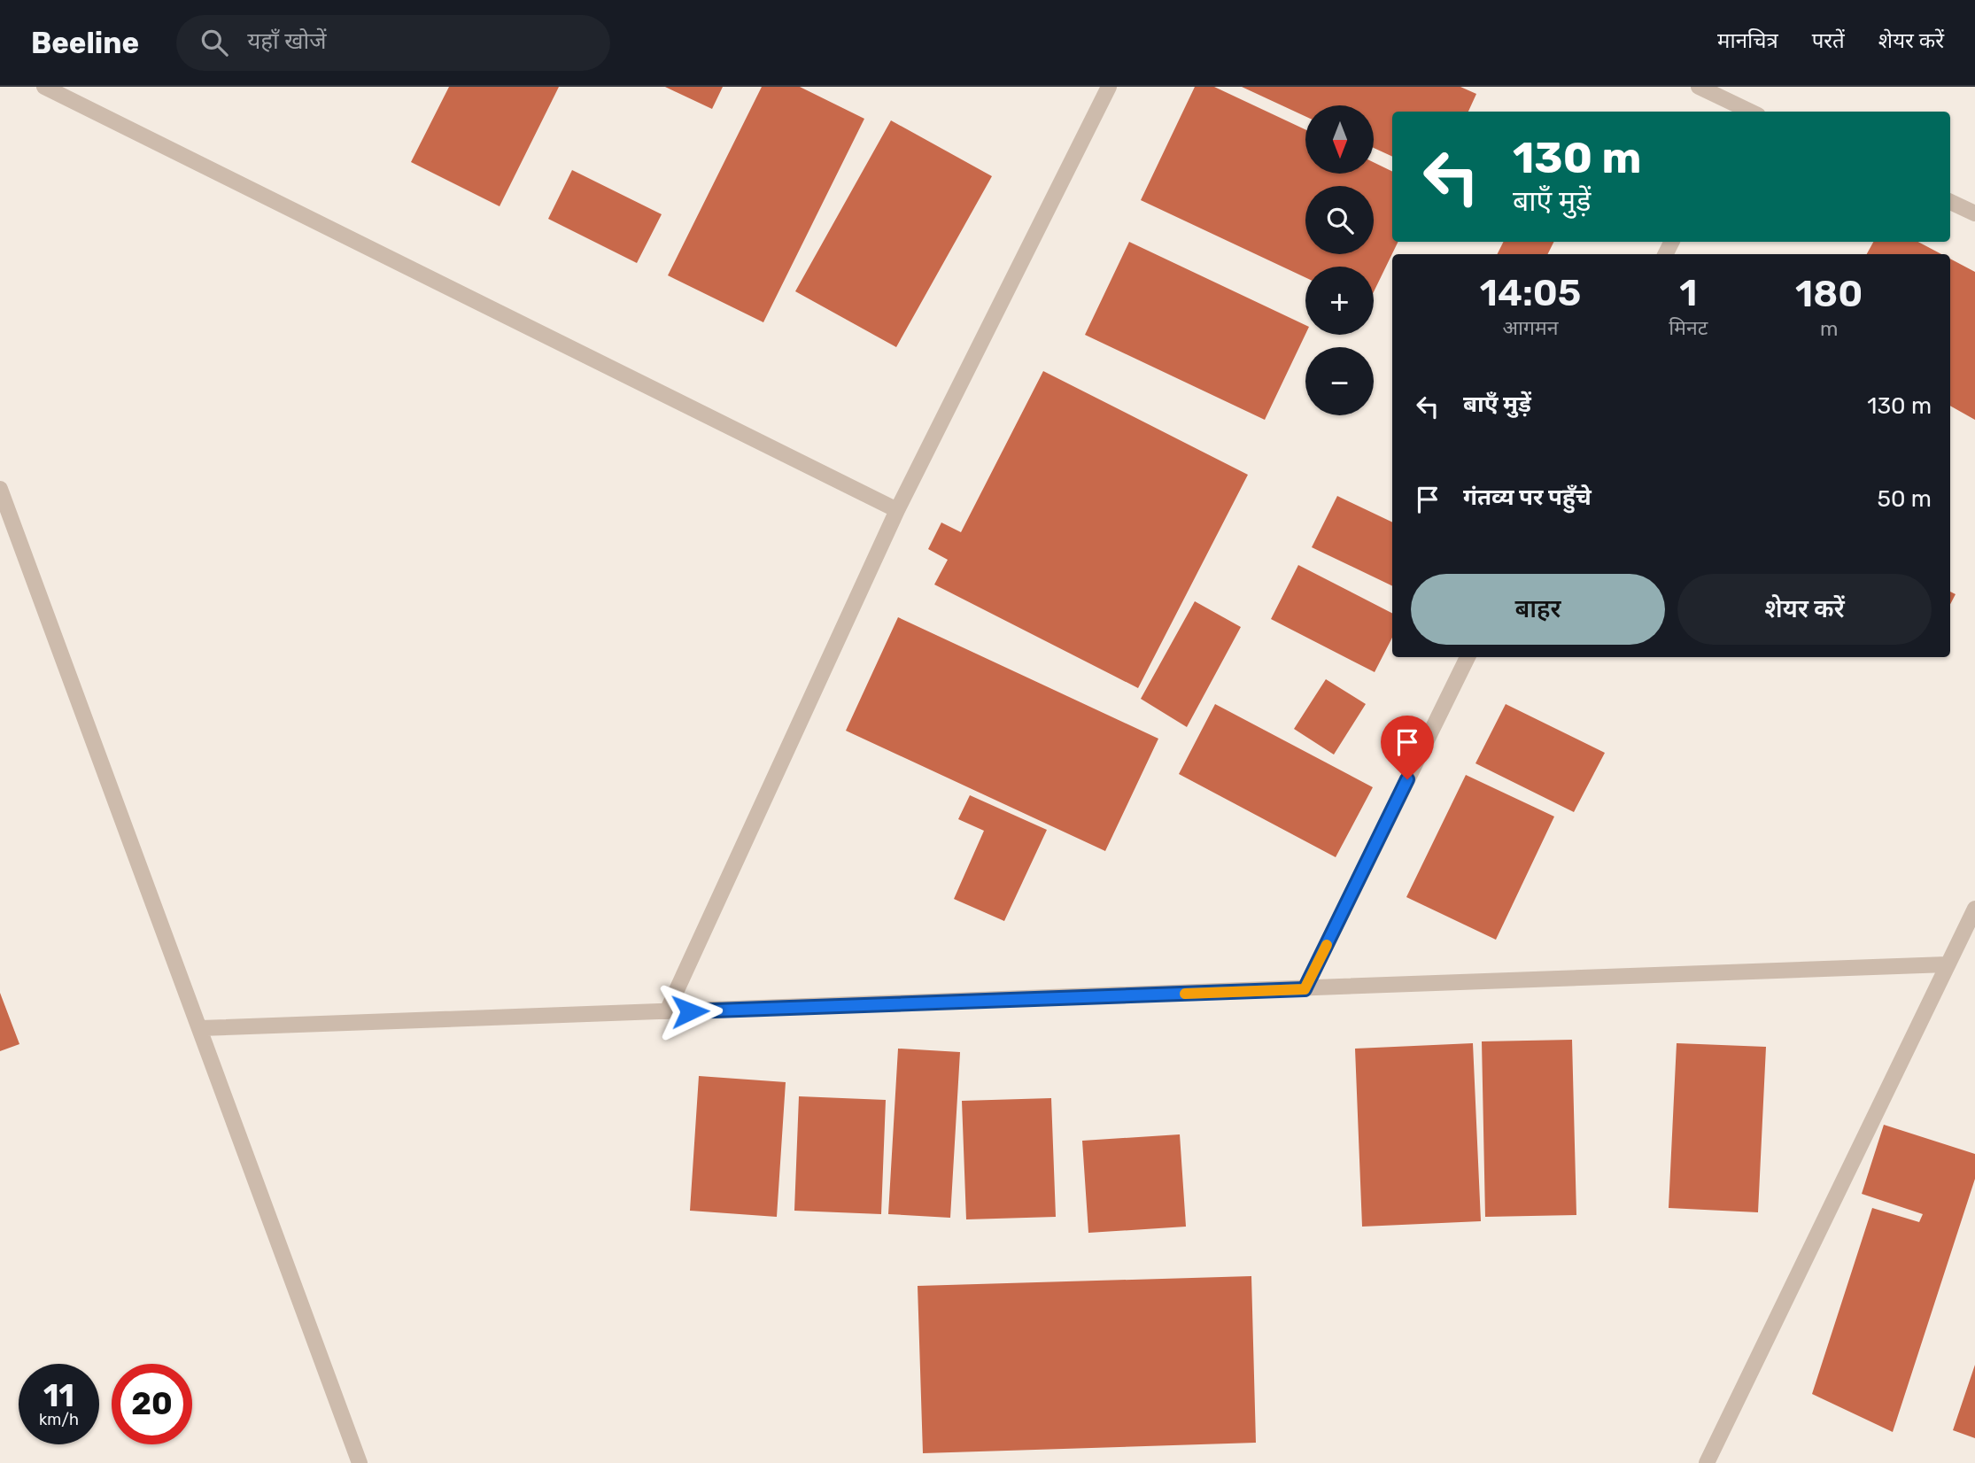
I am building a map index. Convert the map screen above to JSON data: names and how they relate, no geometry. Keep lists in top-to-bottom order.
{
  "north": "bottom",
  "page": {
    "header": "Beeline",
    "search": "यहाँ खोजें",
    "nav": ["मानचित्र", "परतें", "शेयर करें"],
    "map_buttons": ["+", "−"],
    "turn": ["130 m", "बाएँ मुड़ें"],
    "eta": [
      "14:05",
      "आगमन",
      "1",
      "मिनट",
      "180",
      "m"
    ],
    "list": [
      {
        "name": "बाएँ मुड़ें",
        "value": "130 m"
      },
      {
        "name": "गंतव्य पर पहुँचे",
        "value": "50 m"
      }
    ],
    "buttons": ["बाहर", "शेयर करें"],
    "speed": "11 km/h",
    "limit": "20"
  }
}
